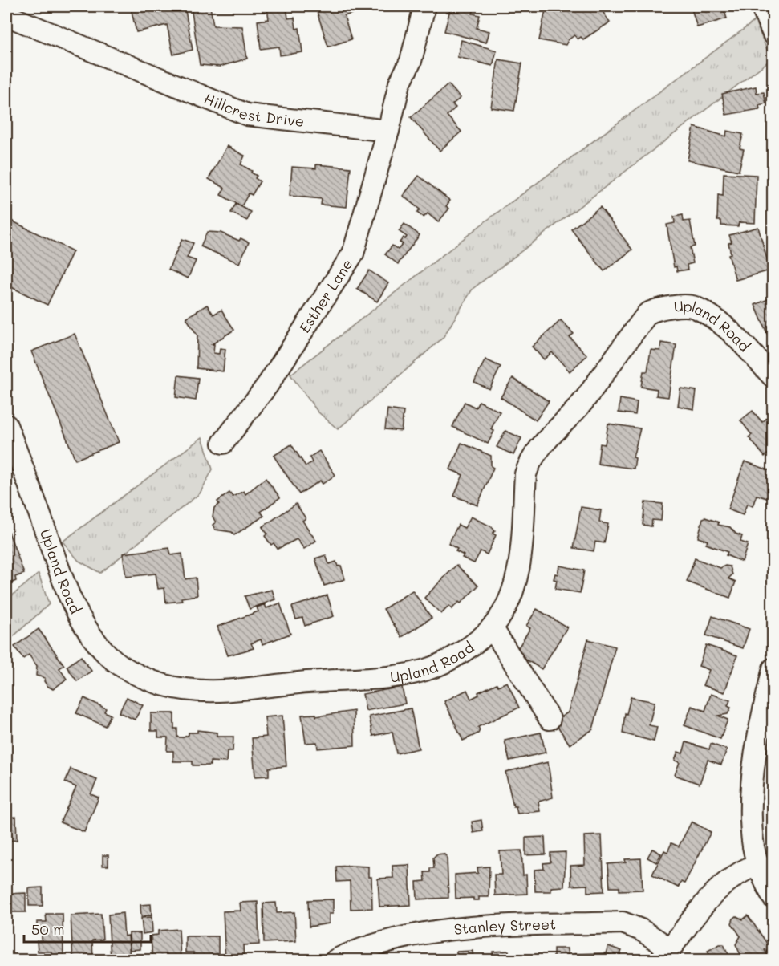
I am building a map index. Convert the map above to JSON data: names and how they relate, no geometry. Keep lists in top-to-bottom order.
{
  "streets": {
    "street": [
      "Hillcrest Drive",
      "Esther Lane",
      "Upland Road",
      "Stanley Street"
    ]
  },
  "crossings": [
    ["Hillcrest Drive", "Esther Lane"]
  ],
  "scale_bar": "50 m"
}
